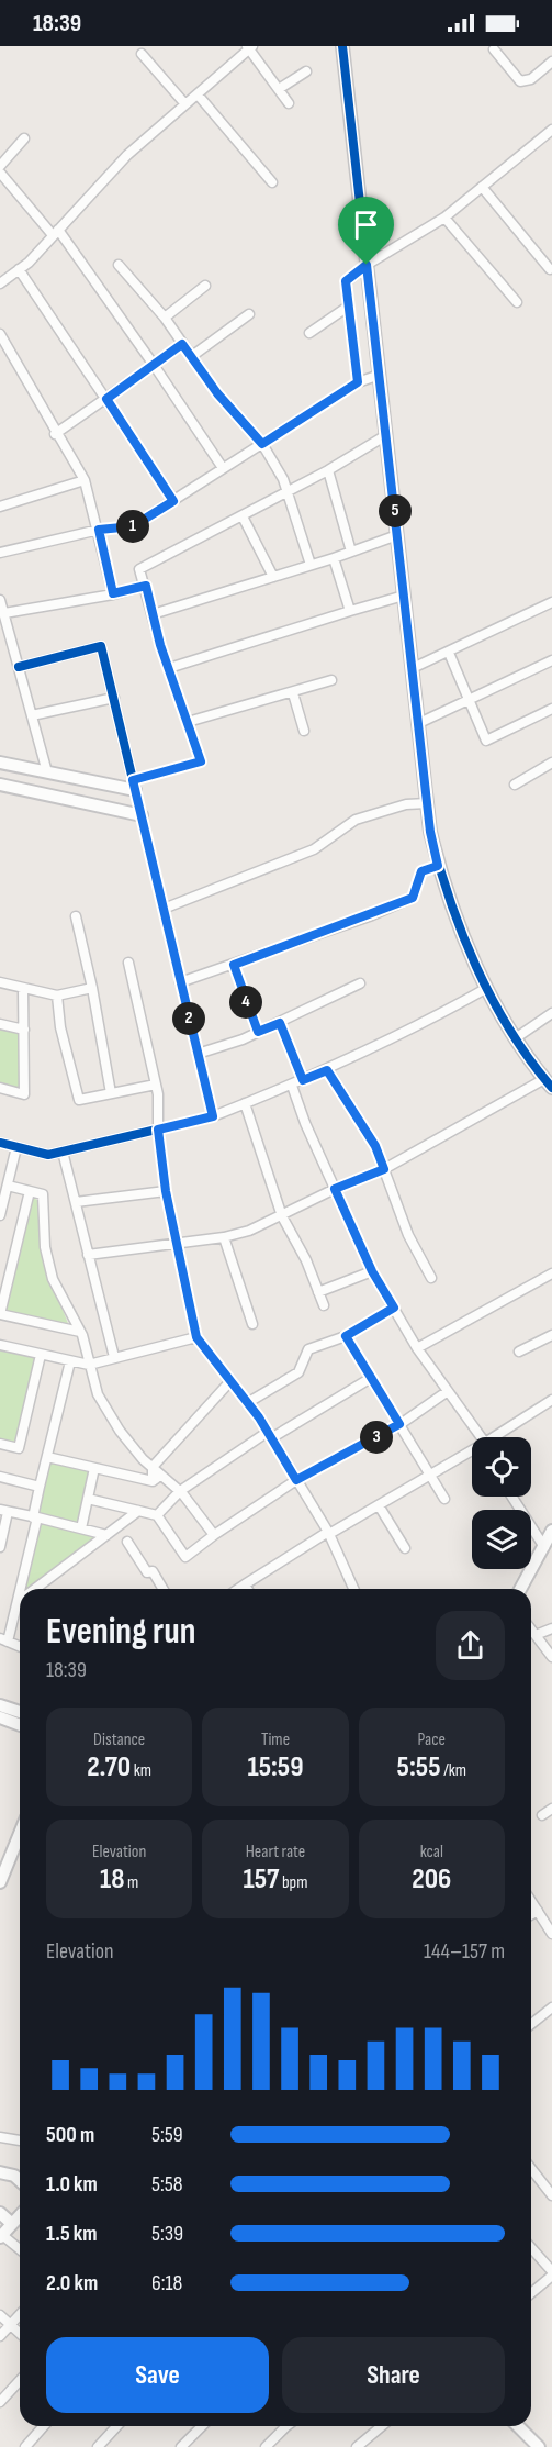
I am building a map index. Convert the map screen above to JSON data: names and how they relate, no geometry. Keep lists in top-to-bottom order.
{
  "page": {
    "status": "18:39",
    "pins": [
      "5",
      "1",
      "4",
      "2",
      "3"
    ],
    "heading": ["Evening run", "18:39"],
    "stats": [
      ["Distance", "2.70 km"],
      ["Time", "15:59"],
      ["Pace", "5:55 /km"],
      ["Elevation", "18 m"],
      ["Heart rate", "157 bpm"],
      ["kcal", "206"]
    ],
    "chart": ["Elevation", "144–157 m"],
    "list": [
      {
        "name": "500 m",
        "note": "5:59"
      },
      {
        "name": "1.0 km",
        "note": "5:58"
      },
      {
        "name": "1.5 km",
        "note": "5:39"
      },
      {
        "name": "2.0 km",
        "note": "6:18"
      }
    ],
    "buttons": ["Save", "Share"]
  }
}
